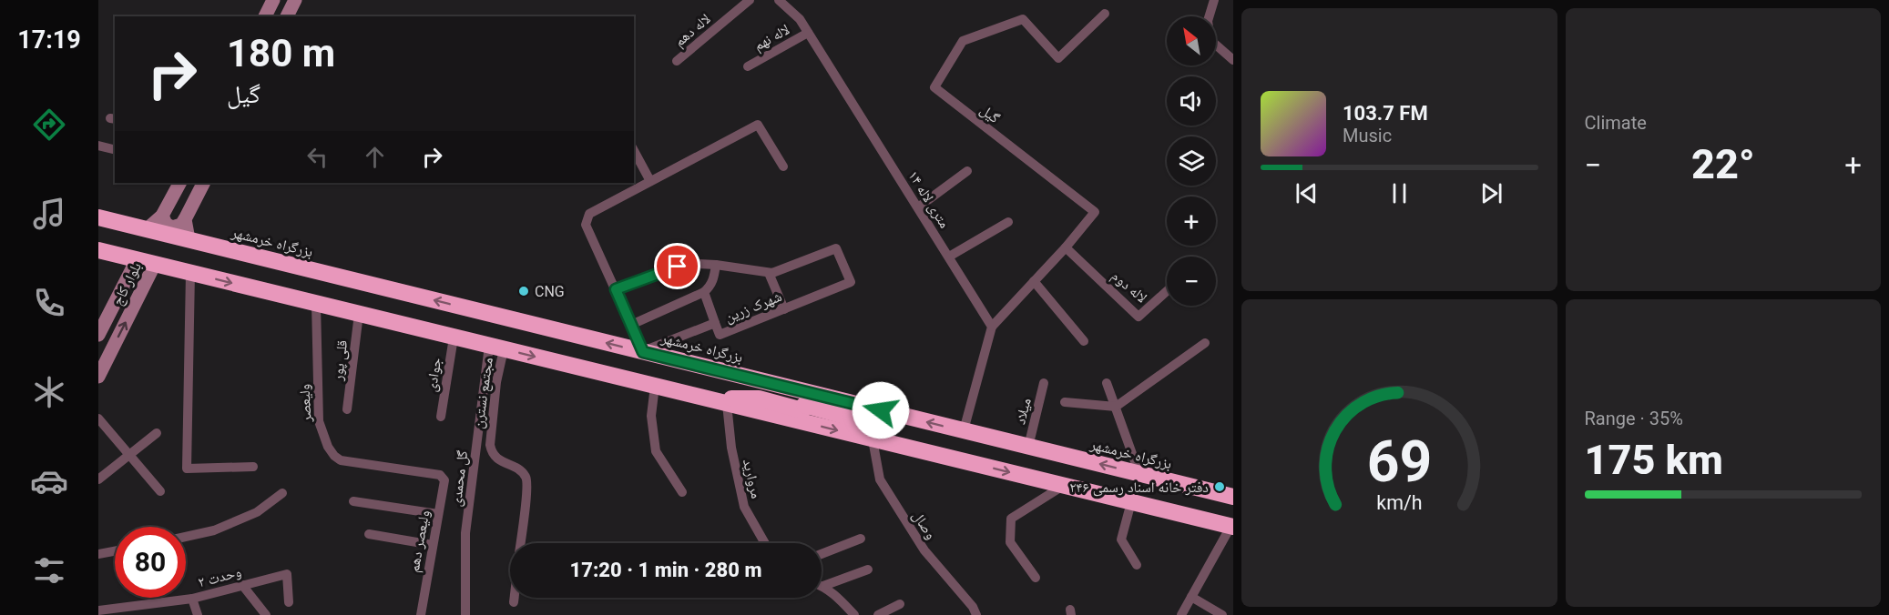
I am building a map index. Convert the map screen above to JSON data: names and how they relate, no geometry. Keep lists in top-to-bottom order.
{
  "streets": {
    "highway": ["بزرگراه خرمشهر"],
    "main road": ["بلوار کاج"],
    "street": [
      "لاله دهم",
      "لاله نهم",
      "گیل",
      "۱۴ متری لاله",
      "لاله دوم",
      "شهرک زرین",
      "قلی پور",
      "جوادی",
      "مجتمع نسترن",
      "ولیعصر",
      "میلاد",
      "گل محمدی",
      "مروارید",
      "وصال",
      "ولیعصر دهم",
      "وحدت ۲"
    ]
  },
  "crossings": [
    ["لاله نهم", "۱۴ متری لاله"],
    ["گیل", "۱۴ متری لاله"],
    ["گیل", "لاله دوم"],
    ["بزرگراه خرمشهر", "بلوار کاج"],
    ["بزرگراه خرمشهر", "شهرک زرین"],
    ["بزرگراه خرمشهر", "قلی پور"],
    ["بزرگراه خرمشهر", "جوادی"],
    ["بزرگراه خرمشهر", "مجتمع نسترن"],
    ["بزرگراه خرمشهر", "ولیعصر"],
    ["بزرگراه خرمشهر", "میلاد"],
    ["بزرگراه خرمشهر", "گل محمدی"],
    ["بزرگراه خرمشهر", "مروارید"],
    ["بزرگراه خرمشهر", "وصال"],
    ["مجتمع نسترن", "گل محمدی"],
    ["ولیعصر", "ولیعصر دهم"]
  ],
  "places": ["CNG", "دفتر خانه اسناد رسمی ۲۴۶"],
  "north": "top left",
  "page": {
    "tabs": "17:19",
    "tile": [
      "Climate",
      ["Range · 35%", "175 km"]
    ],
    "map_buttons": ["+", "−"],
    "turn": ["180 m", "گیل"],
    "song": ["103.7 FM", "Music"],
    "heat": ["−", "22°", "+"],
    "limit": "80",
    "trip": "17:20 · 1 min · 280 m",
    "gauge": ["69", "km/h"]
  }
}
